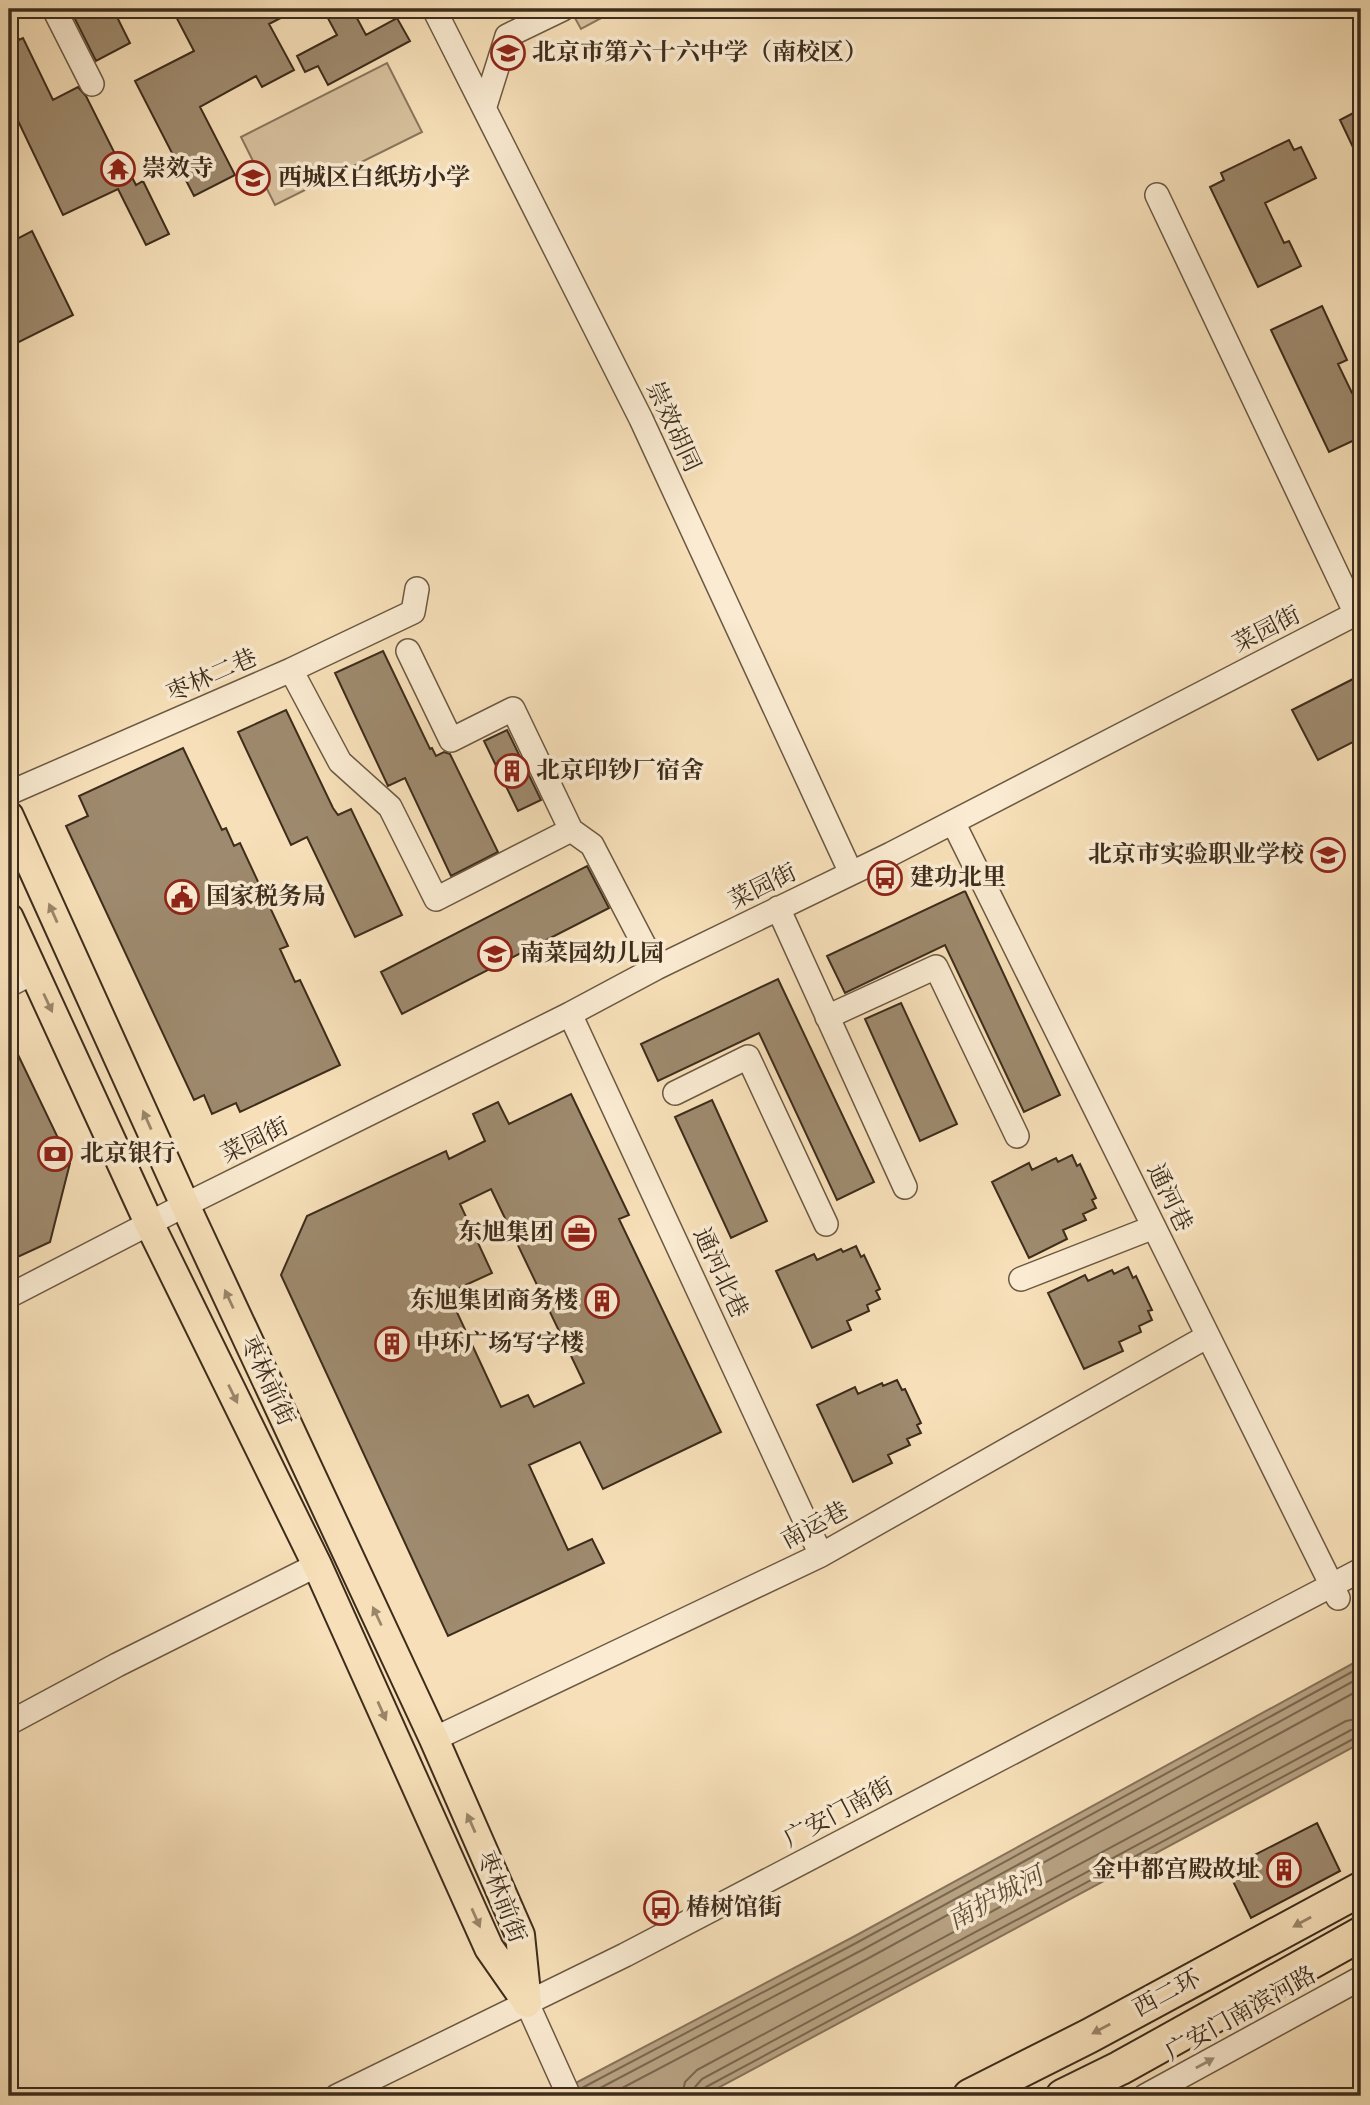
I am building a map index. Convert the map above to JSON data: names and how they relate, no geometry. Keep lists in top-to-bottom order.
{
  "streets": {
    "highway": ["西二环"],
    "main road": ["枣林前街"],
    "street": [
      "崇效胡同",
      "菜园街",
      "枣林二巷",
      "通河巷",
      "通河北巷",
      "南运巷",
      "广安门南街",
      "广安门南滨河路"
    ]
  },
  "crossings": [
    ["崇效胡同", "菜园街"],
    ["菜园街", "通河巷"],
    ["菜园街", "通河北巷"],
    ["菜园街", "枣林前街"],
    ["通河巷", "南运巷"],
    ["通河巷", "广安门南街"],
    ["通河北巷", "南运巷"],
    ["枣林前街", "南运巷"],
    ["枣林前街", "广安门南街"]
  ],
  "one_way": ["广安门南滨河路"],
  "water": ["南护城河"],
  "places": {
    "school or university": [
      "北京市第六十六中学（南校区）",
      "西城区白纸坊小学",
      "北京市实验职业学校",
      "南菜园幼儿园"
    ],
    "temple": ["崇效寺"],
    "building": [
      "北京印钞厂宿舍",
      "东旭集团商务楼",
      "中环广场写字楼",
      "金中都宫殿故址"
    ],
    "bus stop": ["建功北里", "椿树馆街"],
    "public building": ["国家税务局"],
    "bank": ["北京银行"],
    "office": ["东旭集团"]
  }
}
